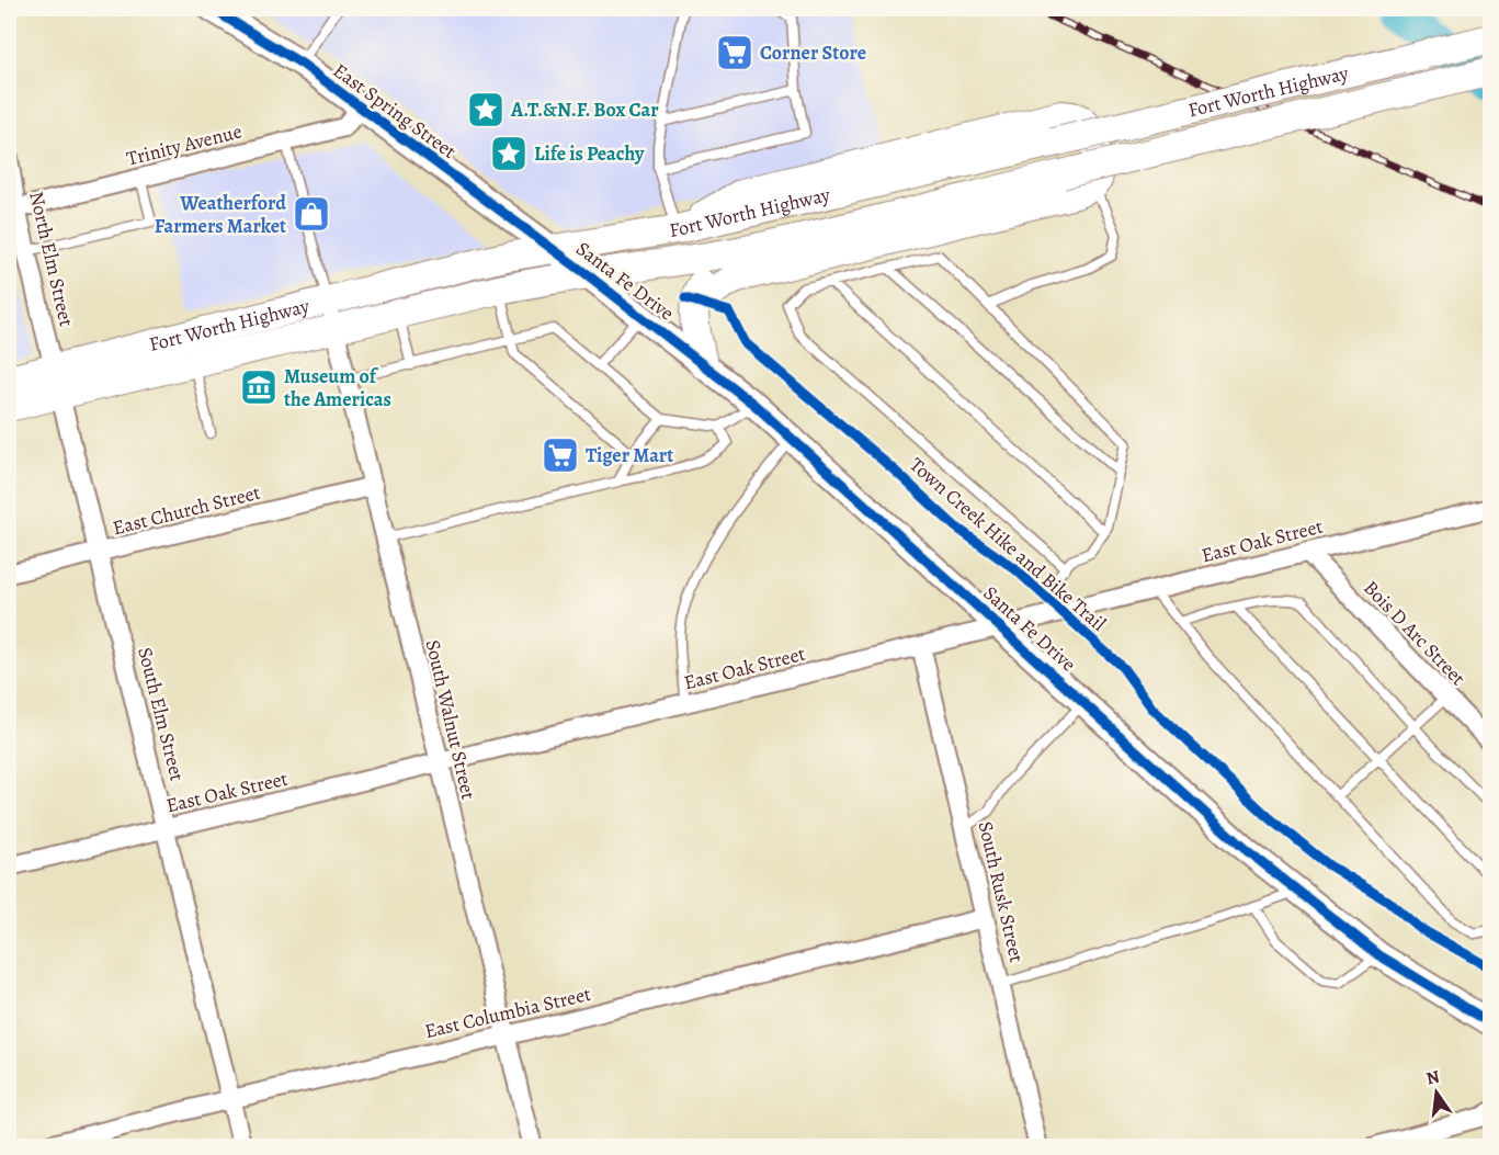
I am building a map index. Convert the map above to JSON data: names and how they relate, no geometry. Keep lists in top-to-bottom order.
{
  "streets": {
    "main road": ["Fort Worth Highway"],
    "street": [
      "East Spring Street",
      "Trinity Avenue",
      "North Elm Street",
      "Santa Fe Drive",
      "East Church Street",
      "East Oak Street",
      "Bois D Arc Street",
      "South Elm Street",
      "South Walnut Street",
      "South Rusk Street",
      "East Columbia Street"
    ],
    "cycle path": ["Town Creek Hike and Bike Trail"]
  },
  "crossings": [
    ["Fort Worth Highway", "East Spring Street"],
    ["Fort Worth Highway", "North Elm Street"],
    ["Fort Worth Highway", "Santa Fe Drive"],
    ["Fort Worth Highway", "South Elm Street"],
    ["Fort Worth Highway", "South Walnut Street"],
    ["East Spring Street", "Trinity Avenue"],
    ["East Spring Street", "Santa Fe Drive"],
    ["Trinity Avenue", "North Elm Street"],
    ["North Elm Street", "South Elm Street"],
    ["Santa Fe Drive", "East Oak Street"],
    ["East Church Street", "South Elm Street"],
    ["East Church Street", "South Walnut Street"],
    ["East Oak Street", "Bois D Arc Street"],
    ["East Oak Street", "South Elm Street"],
    ["East Oak Street", "South Walnut Street"],
    ["East Oak Street", "South Rusk Street"],
    ["South Elm Street", "East Columbia Street"],
    ["South Walnut Street", "East Columbia Street"],
    ["South Rusk Street", "East Columbia Street"]
  ],
  "places": {
    "supermarket": ["Corner Store", "Tiger Mart"],
    "place": ["A.T.&N.F. Box Car", "Life is Peachy"],
    "shop": ["Weatherford Farmers Market"],
    "museum": ["Museum of the Americas"]
  },
  "north": "top"
}
